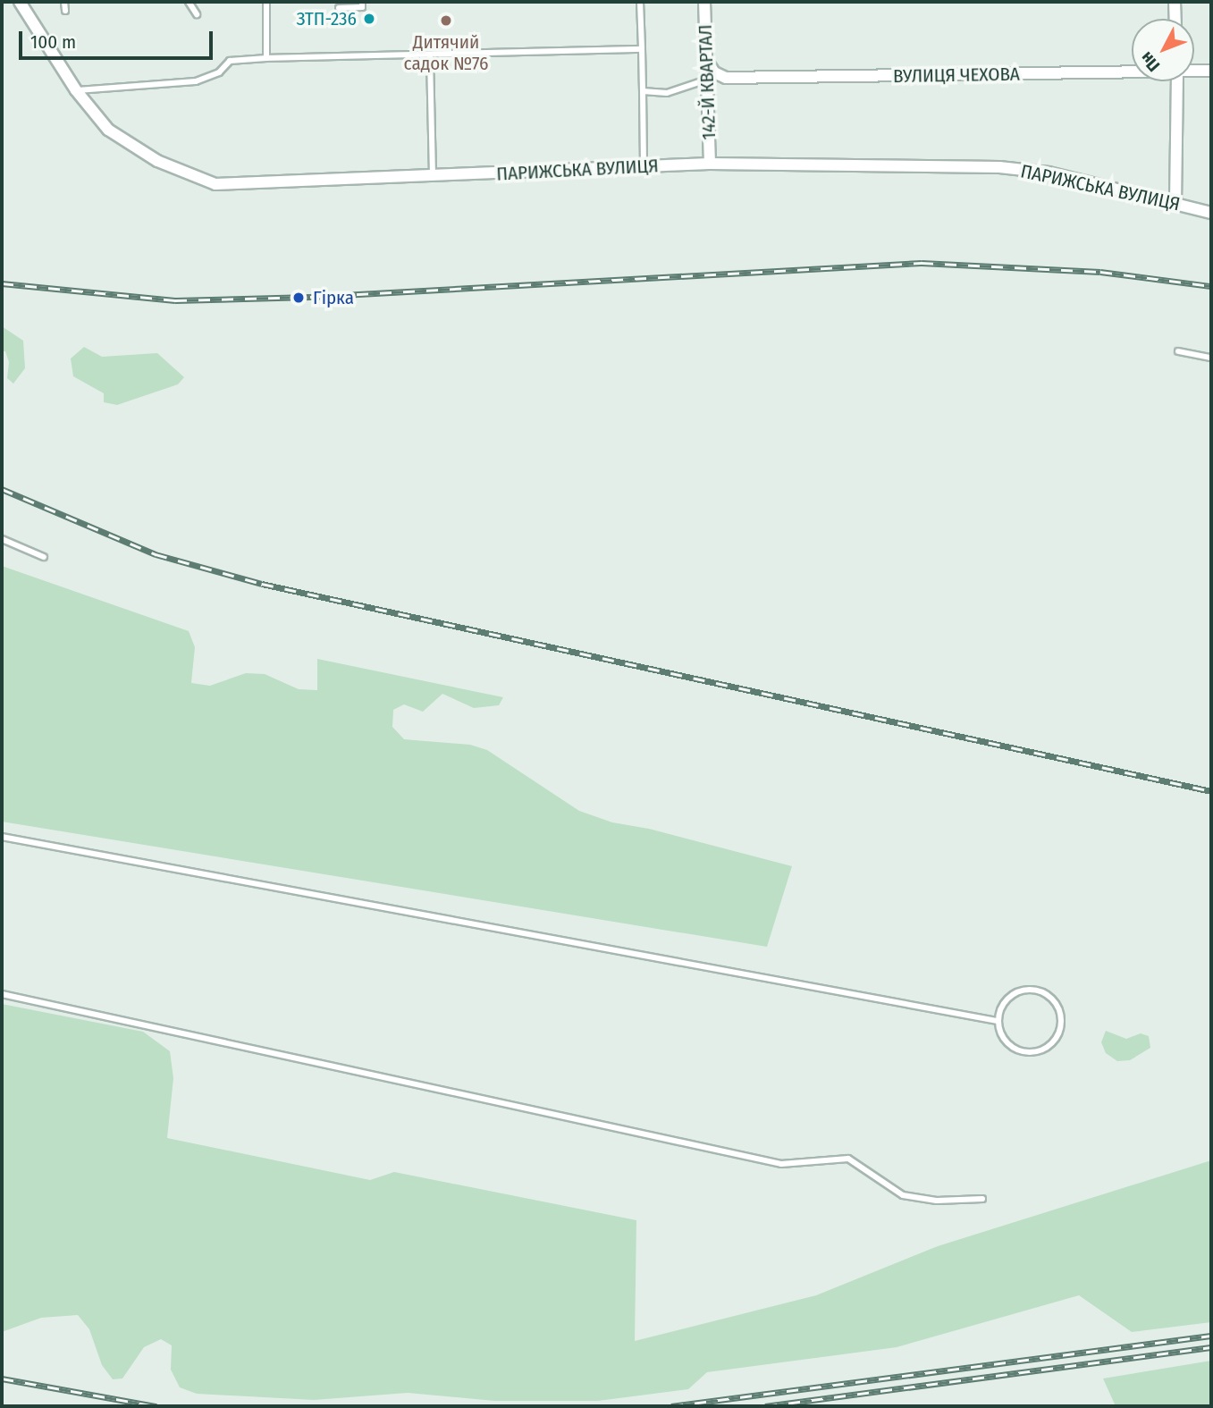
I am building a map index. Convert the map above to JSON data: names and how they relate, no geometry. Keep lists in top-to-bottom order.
{
  "streets": {
    "street": ["ВУЛИЦЯ ЧЕХОВА", "142-Й КВАРТАЛ", "ПАРИЖСЬКА ВУЛИЦЯ"]
  },
  "crossings": [
    ["ВУЛИЦЯ ЧЕХОВА", "142-Й КВАРТАЛ"],
    ["142-Й КВАРТАЛ", "ПАРИЖСЬКА ВУЛИЦЯ"]
  ],
  "places": ["ЗТП-236", "Дитячий садок №76", "Гірка"],
  "scale_bar": "100 m",
  "north": "bottom left"
}
